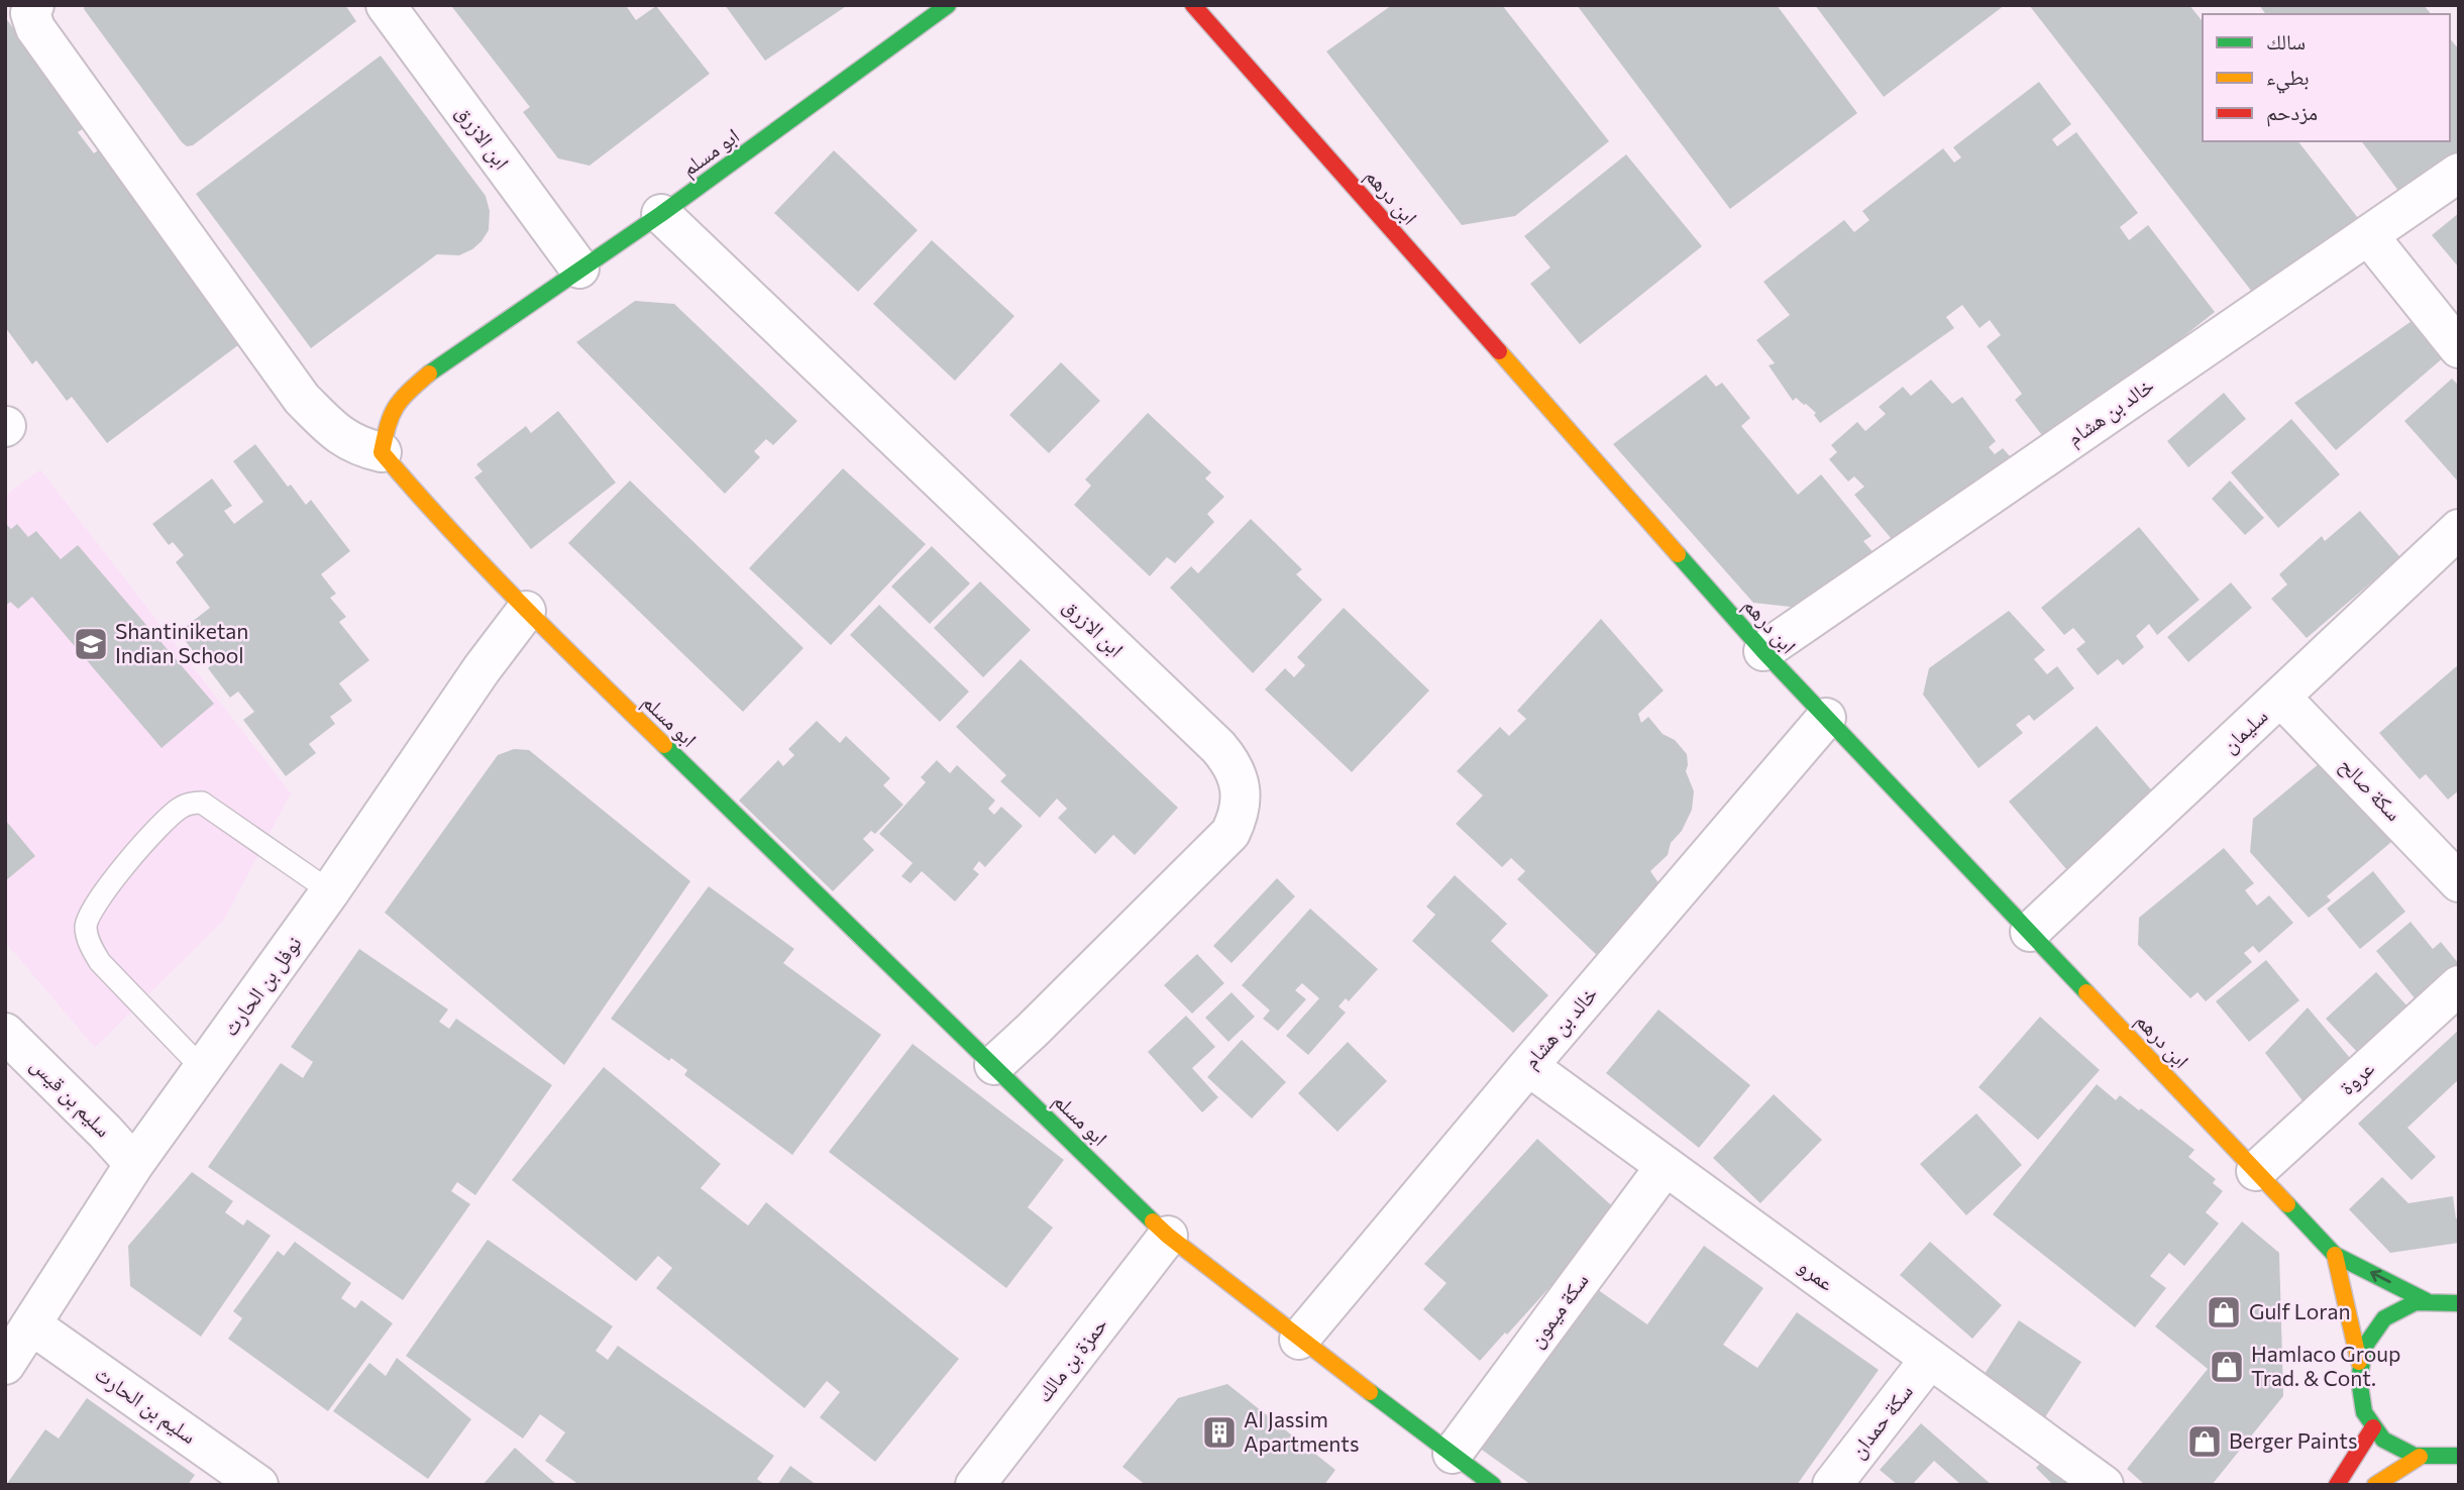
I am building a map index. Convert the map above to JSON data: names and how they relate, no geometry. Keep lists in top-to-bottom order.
{
  "streets": {
    "street": [
      "ابن الازرق",
      "ابو مسلم",
      "ابن درهم",
      "خالد بن هشام",
      "سليمان",
      "سكة صالح",
      "نوفل بن الحارث",
      "عروة",
      "سليم بن قيس",
      "عمرو",
      "سكة ميمون",
      "حمزة بن مالك",
      "سليم بن الحارث",
      "سكة حمدان"
    ]
  },
  "crossings": [
    ["ابن الازرق", "ابو مسلم"],
    ["ابو مسلم", "خالد بن هشام"],
    ["ابو مسلم", "نوفل بن الحارث"],
    ["ابو مسلم", "سكة ميمون"],
    ["ابو مسلم", "حمزة بن مالك"],
    ["ابن درهم", "خالد بن هشام"],
    ["ابن درهم", "سليمان"],
    ["ابن درهم", "عروة"],
    ["خالد بن هشام", "عمرو"],
    ["سليمان", "سكة صالح"],
    ["نوفل بن الحارث", "سليم بن قيس"],
    ["نوفل بن الحارث", "سليم بن الحارث"],
    ["عمرو", "سكة ميمون"],
    ["عمرو", "سكة حمدان"]
  ],
  "places": {
    "school or university": ["Shantiniketan Indian School"],
    "shop": ["Gulf Loran", "Hamlaco Group Trad. & Cont.", "Berger Paints"],
    "building": ["Al Jassim Apartments"]
  },
  "legend": ["سالك", "بطيء", "مزدحم"]
}
